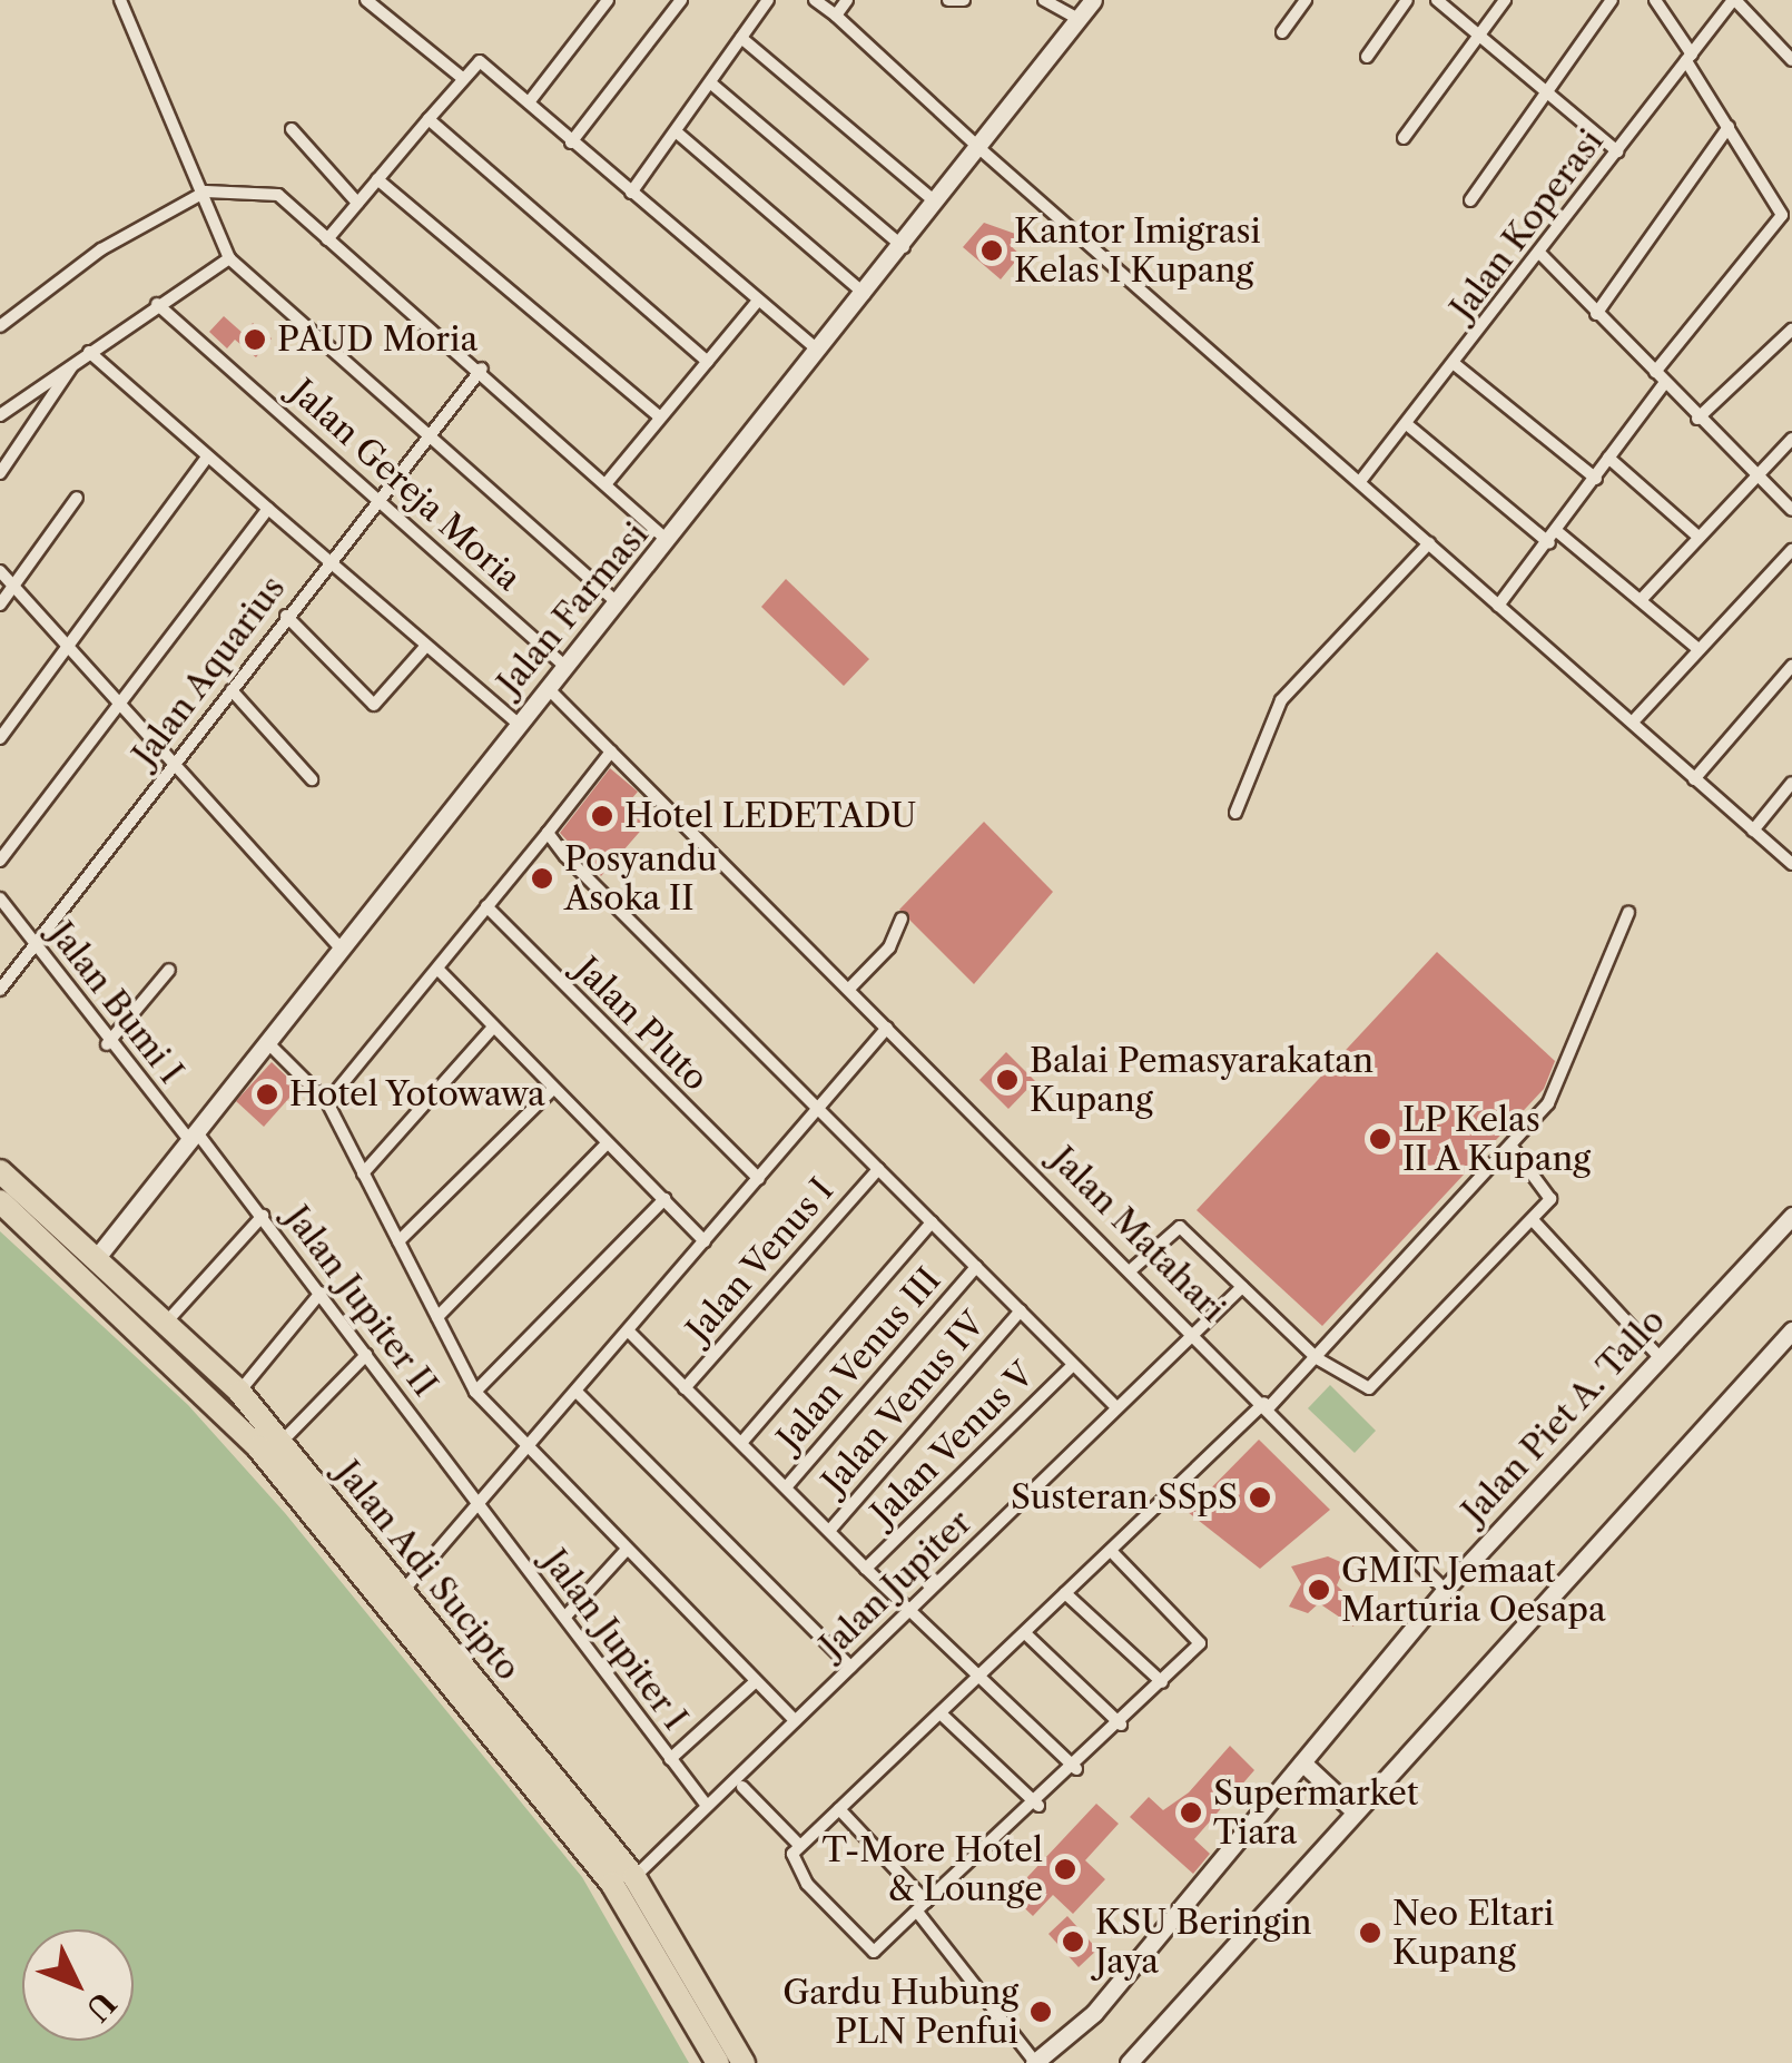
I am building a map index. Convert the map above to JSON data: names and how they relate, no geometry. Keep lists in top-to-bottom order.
{
  "streets": {
    "highway": ["Jalan Adi Sucipto"],
    "main road": ["Jalan Farmasi", "Jalan Piet A. Tallo"],
    "street": [
      "Jalan Koperasi",
      "Jalan Gereja Moria",
      "Jalan Aquarius",
      "Jalan Bumi I",
      "Jalan Pluto",
      "Jalan Matahari",
      "Jalan Venus I",
      "Jalan Jupiter II",
      "Jalan Venus III",
      "Jalan Venus IV",
      "Jalan Venus V",
      "Jalan Jupiter",
      "Jalan Jupiter I"
    ]
  },
  "crossings": [
    ["Jalan Gereja Moria", "Jalan Farmasi"],
    ["Jalan Gereja Moria", "Jalan Aquarius"],
    ["Jalan Farmasi", "Jalan Bumi I"],
    ["Jalan Farmasi", "Jalan Matahari"],
    ["Jalan Farmasi", "Jalan Jupiter II"],
    ["Jalan Farmasi", "Jalan Adi Sucipto"],
    ["Jalan Aquarius", "Jalan Bumi I"],
    ["Jalan Bumi I", "Jalan Jupiter II"],
    ["Jalan Matahari", "Jalan Piet A. Tallo"],
    ["Jalan Matahari", "Jalan Jupiter"],
    ["Jalan Jupiter II", "Jalan Jupiter I"],
    ["Jalan Venus V", "Jalan Jupiter"],
    ["Jalan Adi Sucipto", "Jalan Jupiter"],
    ["Jalan Jupiter", "Jalan Jupiter I"]
  ],
  "places": [
    "Kantor Imigrasi Kelas I Kupang",
    "PAUD Moria",
    "Hotel LEDETADU",
    "Posyandu Asoka II",
    "Balai Pemasyarakatan Kupang",
    "Hotel Yotowawa",
    "LP Kelas II A Kupang",
    "Susteran SSpS",
    "GMIT Jemaat Marturia Oesapa",
    "Supermarket Tiara",
    "T-More Hotel & Lounge",
    "Neo Eltari Kupang",
    "KSU Beringin Jaya",
    "Gardu Hubung PLN Penfui"
  ],
  "north": "bottom right"
}
